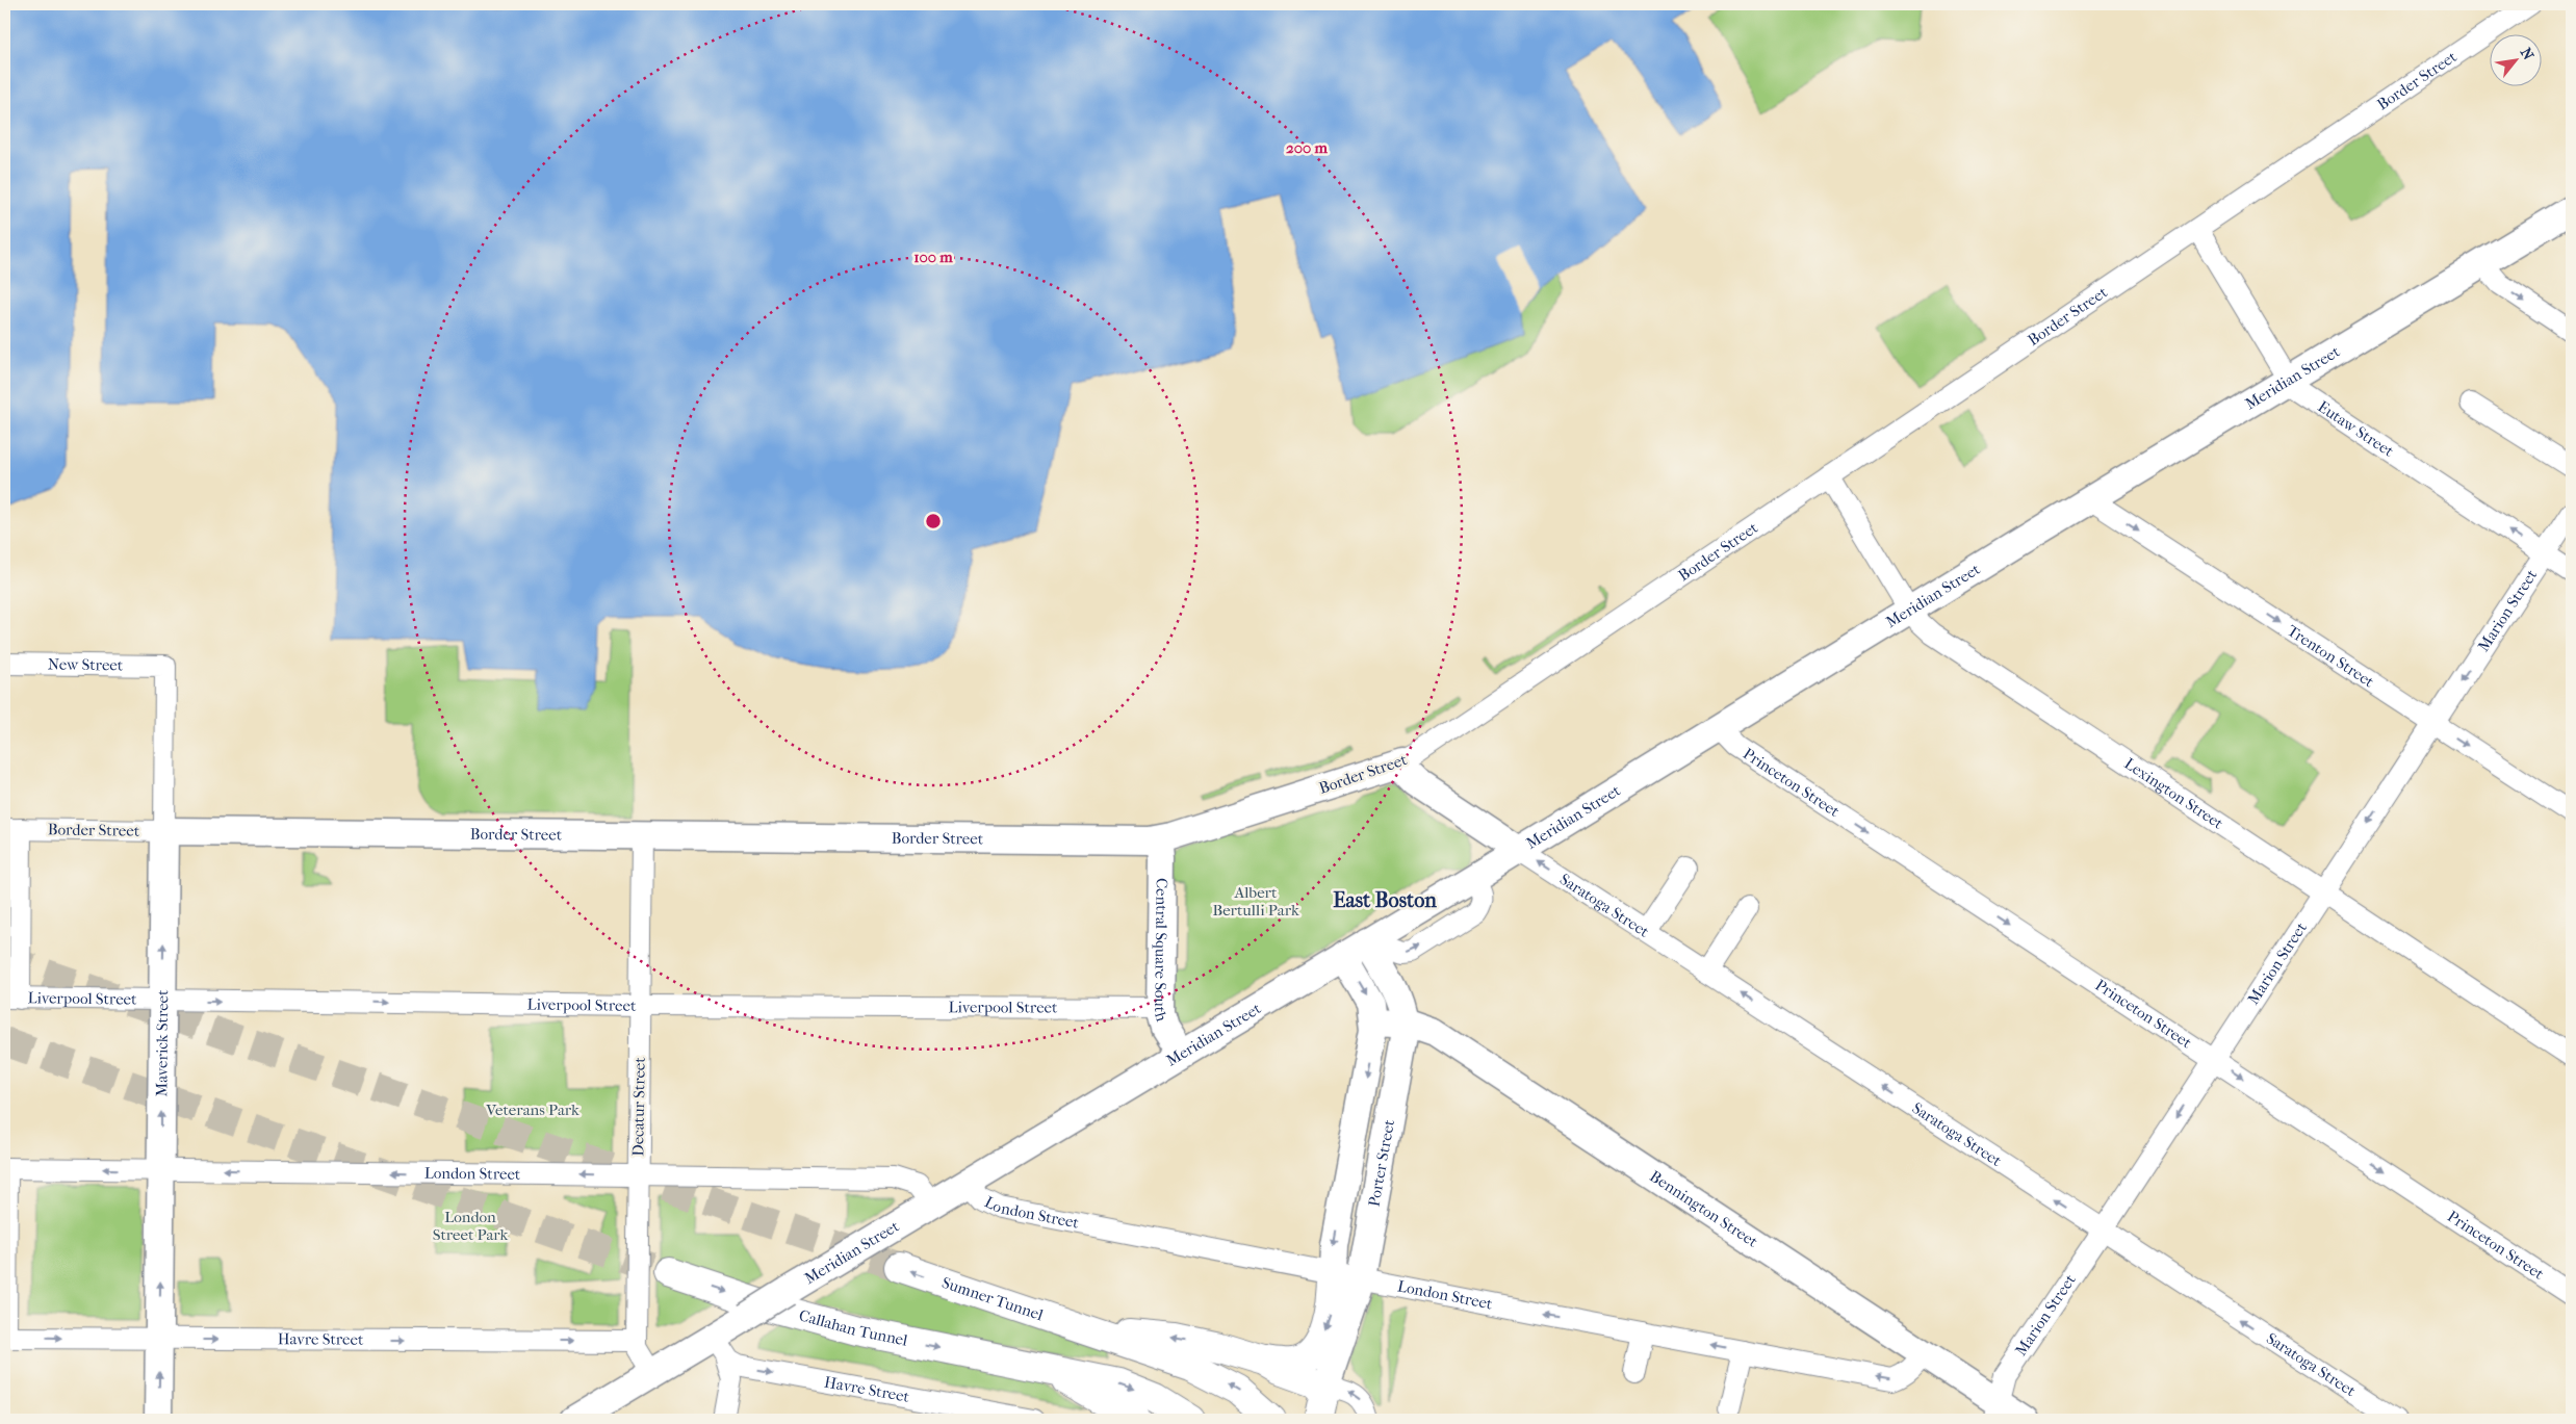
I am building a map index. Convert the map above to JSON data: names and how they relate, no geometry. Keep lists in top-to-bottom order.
{
  "streets": {
    "highway": ["Sumner Tunnel", "Callahan Tunnel"],
    "main road": [
      "Border Street",
      "Meridian Street",
      "Central Square South",
      "Maverick Street",
      "Porter Street",
      "Bennington Street"
    ],
    "street": [
      "Eutaw Street",
      "Marion Street",
      "Trenton Street",
      "New Street",
      "Princeton Street",
      "Lexington Street",
      "Saratoga Street",
      "Liverpool Street",
      "Decatur Street",
      "London Street",
      "Havre Street"
    ]
  },
  "crossings": [
    ["Border Street", "Eutaw Street"],
    ["Border Street", "Lexington Street"],
    ["Border Street", "Central Square South"],
    ["Border Street", "Maverick Street"],
    ["Border Street", "Decatur Street"],
    ["Meridian Street", "Eutaw Street"],
    ["Meridian Street", "Trenton Street"],
    ["Meridian Street", "Princeton Street"],
    ["Meridian Street", "Lexington Street"],
    ["Meridian Street", "Saratoga Street"],
    ["Meridian Street", "Central Square South"],
    ["Meridian Street", "Decatur Street"],
    ["Meridian Street", "Porter Street"],
    ["Meridian Street", "London Street"],
    ["Meridian Street", "Havre Street"],
    ["Eutaw Street", "Marion Street"],
    ["Marion Street", "Trenton Street"],
    ["Marion Street", "Princeton Street"],
    ["Marion Street", "Lexington Street"],
    ["Marion Street", "Saratoga Street"],
    ["Marion Street", "Bennington Street"],
    ["New Street", "Maverick Street"],
    ["Central Square South", "Liverpool Street"],
    ["Liverpool Street", "Maverick Street"],
    ["Liverpool Street", "Decatur Street"],
    ["Maverick Street", "London Street"],
    ["Maverick Street", "Havre Street"],
    ["Decatur Street", "London Street"],
    ["Decatur Street", "Havre Street"],
    ["Porter Street", "London Street"],
    ["Porter Street", "Bennington Street"],
    ["London Street", "Bennington Street"]
  ],
  "one_way": [
    "Marion Street",
    "Trenton Street",
    "Princeton Street",
    "Saratoga Street",
    "Liverpool Street",
    "London Street",
    "Sumner Tunnel",
    "Havre Street"
  ],
  "districts": ["East Boston"],
  "parks": ["Albert Bertulli Park", "Veterans Park", "London Street Park"],
  "north": "top right",
  "rings": ["200 m", "100 m"]
}
